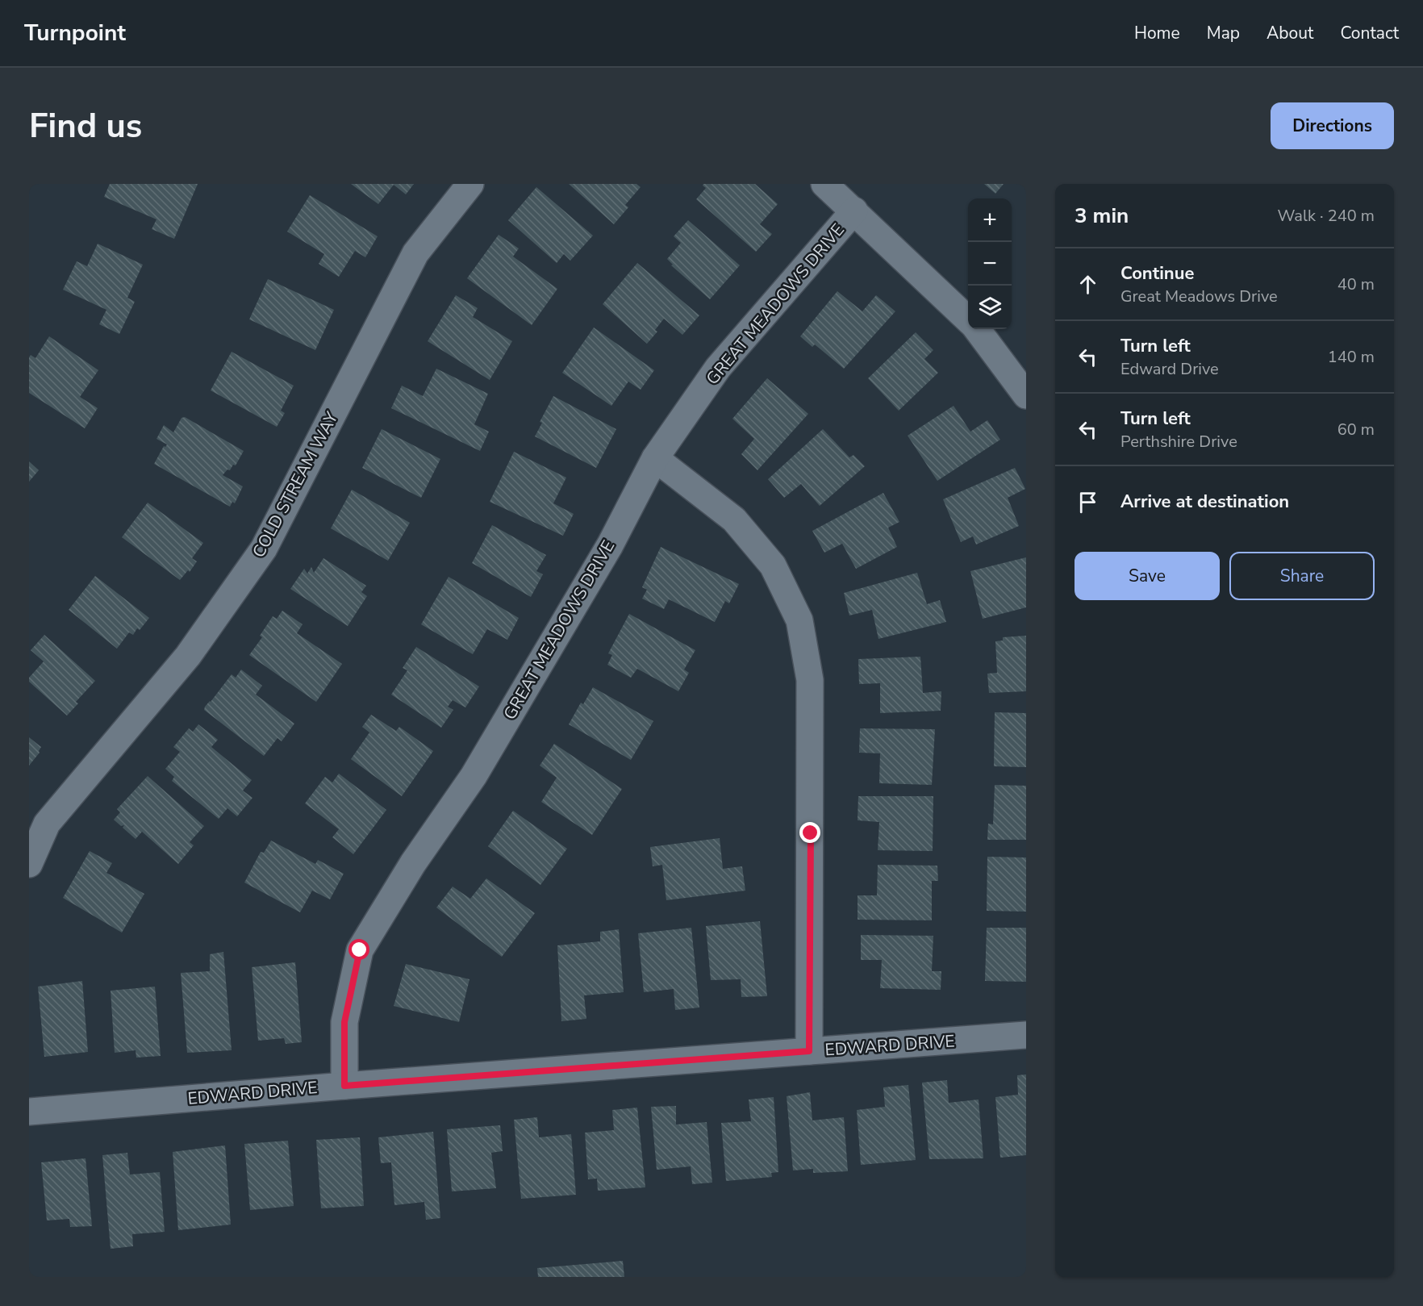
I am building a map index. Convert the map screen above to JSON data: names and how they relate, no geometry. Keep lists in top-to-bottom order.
{
  "streets": {
    "street": ["GREAT MEADOWS DRIVE", "COLD STREAM WAY", "EDWARD DRIVE"]
  },
  "crossings": [
    ["GREAT MEADOWS DRIVE", "EDWARD DRIVE"]
  ],
  "page": {
    "header": "Turnpoint",
    "nav": [
      "Home",
      "Map",
      "About",
      "Contact"
    ],
    "buttons": [
      "Directions",
      ["Save", "Share"]
    ],
    "title": "Find us",
    "heading": ["3 min", "Walk · 240 m"],
    "map_buttons": ["+", "−"],
    "list": [
      ["Continue", "Great Meadows Drive", "40 m"],
      ["Turn left", "Edward Drive", "140 m"],
      ["Turn left", "Perthshire Drive", "60 m"],
      "Arrive at destination"
    ]
  }
}
